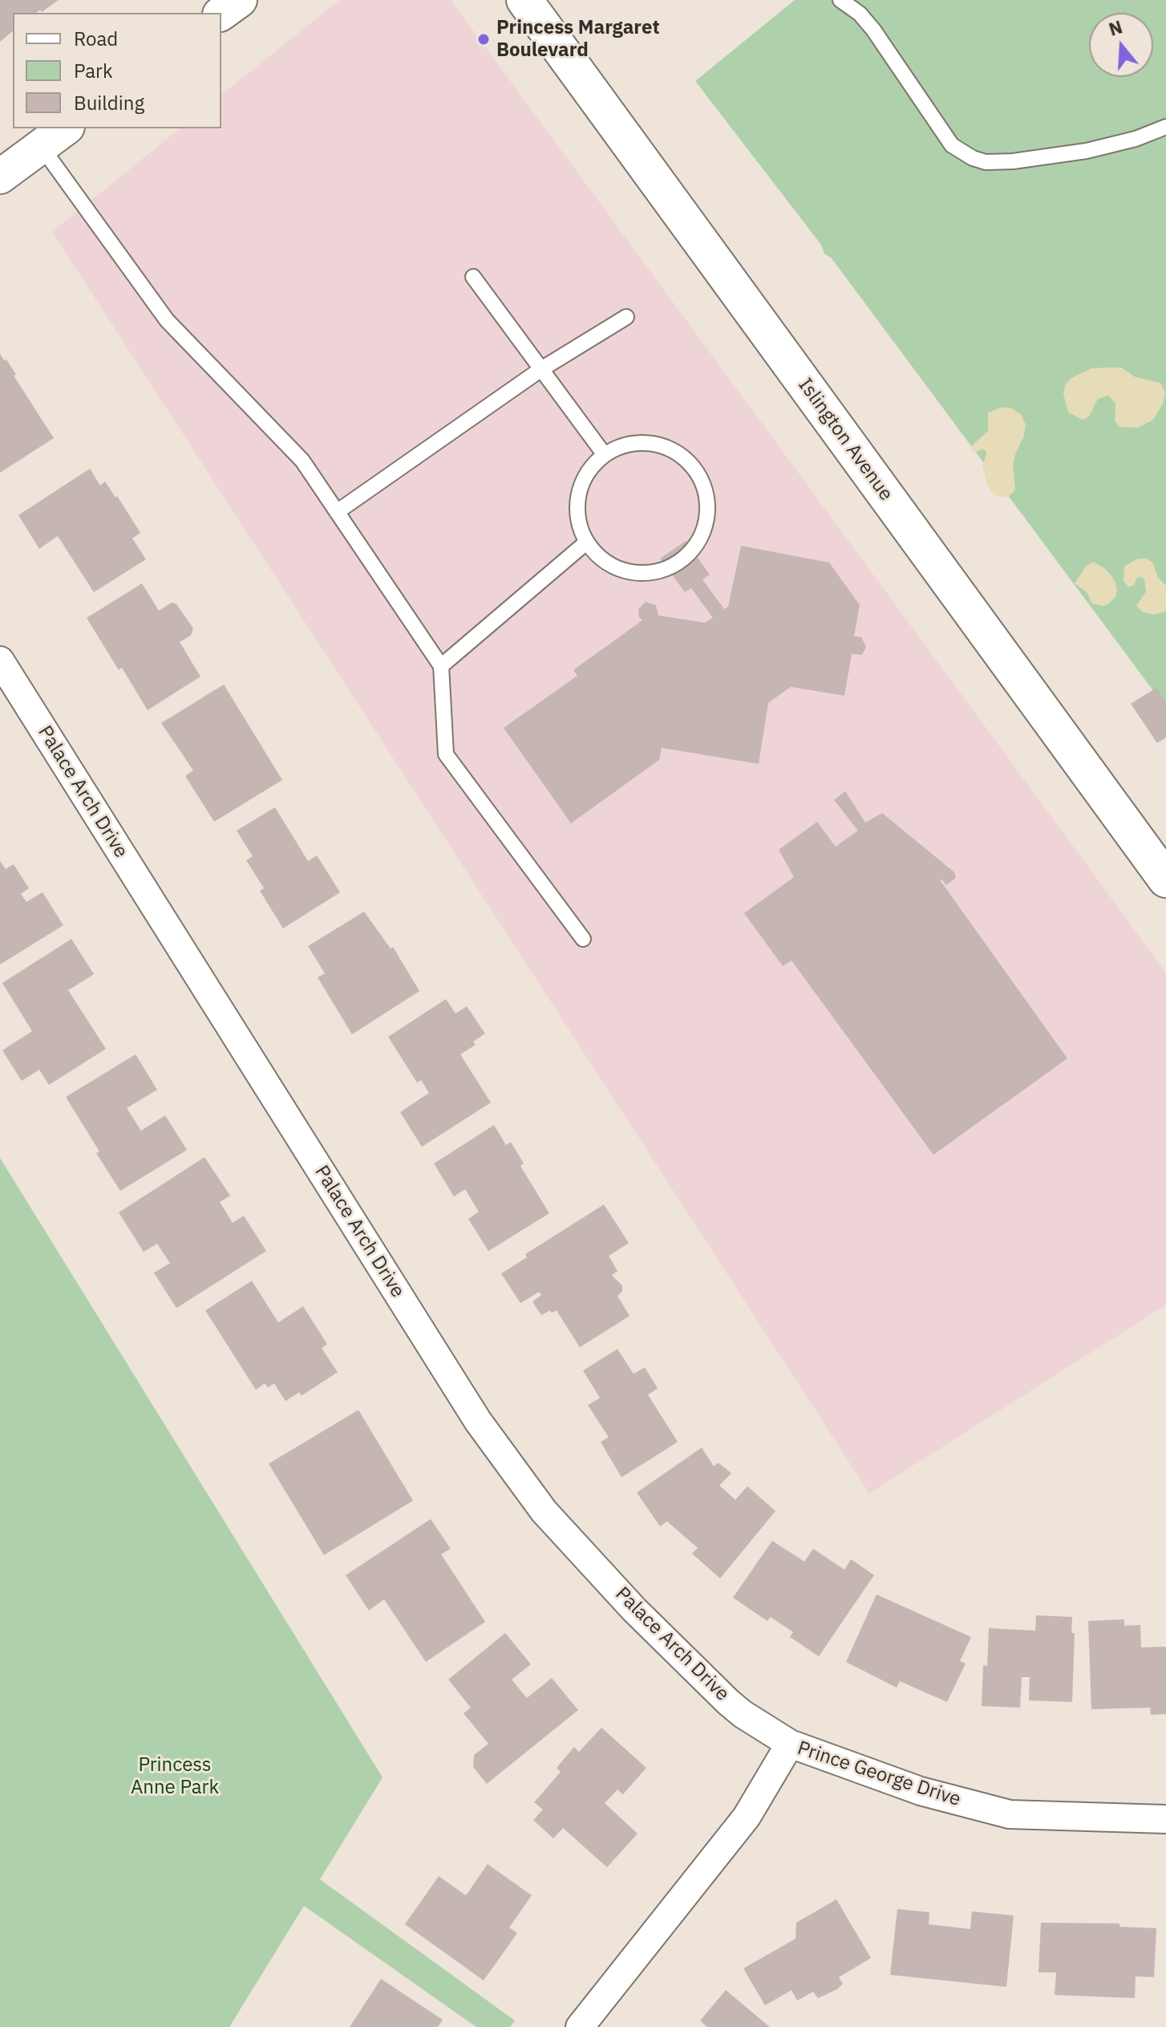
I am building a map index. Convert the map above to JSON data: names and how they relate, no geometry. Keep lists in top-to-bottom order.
{
  "streets": {
    "main road": ["Islington Avenue"],
    "street": ["Palace Arch Drive", "Prince George Drive"]
  },
  "crossings": [
    ["Palace Arch Drive", "Prince George Drive"]
  ],
  "parks": ["Princess Anne Park"],
  "places": ["Princess Margaret Boulevard"],
  "legend": ["Road", "Park", "Building"],
  "north": "top"
}
